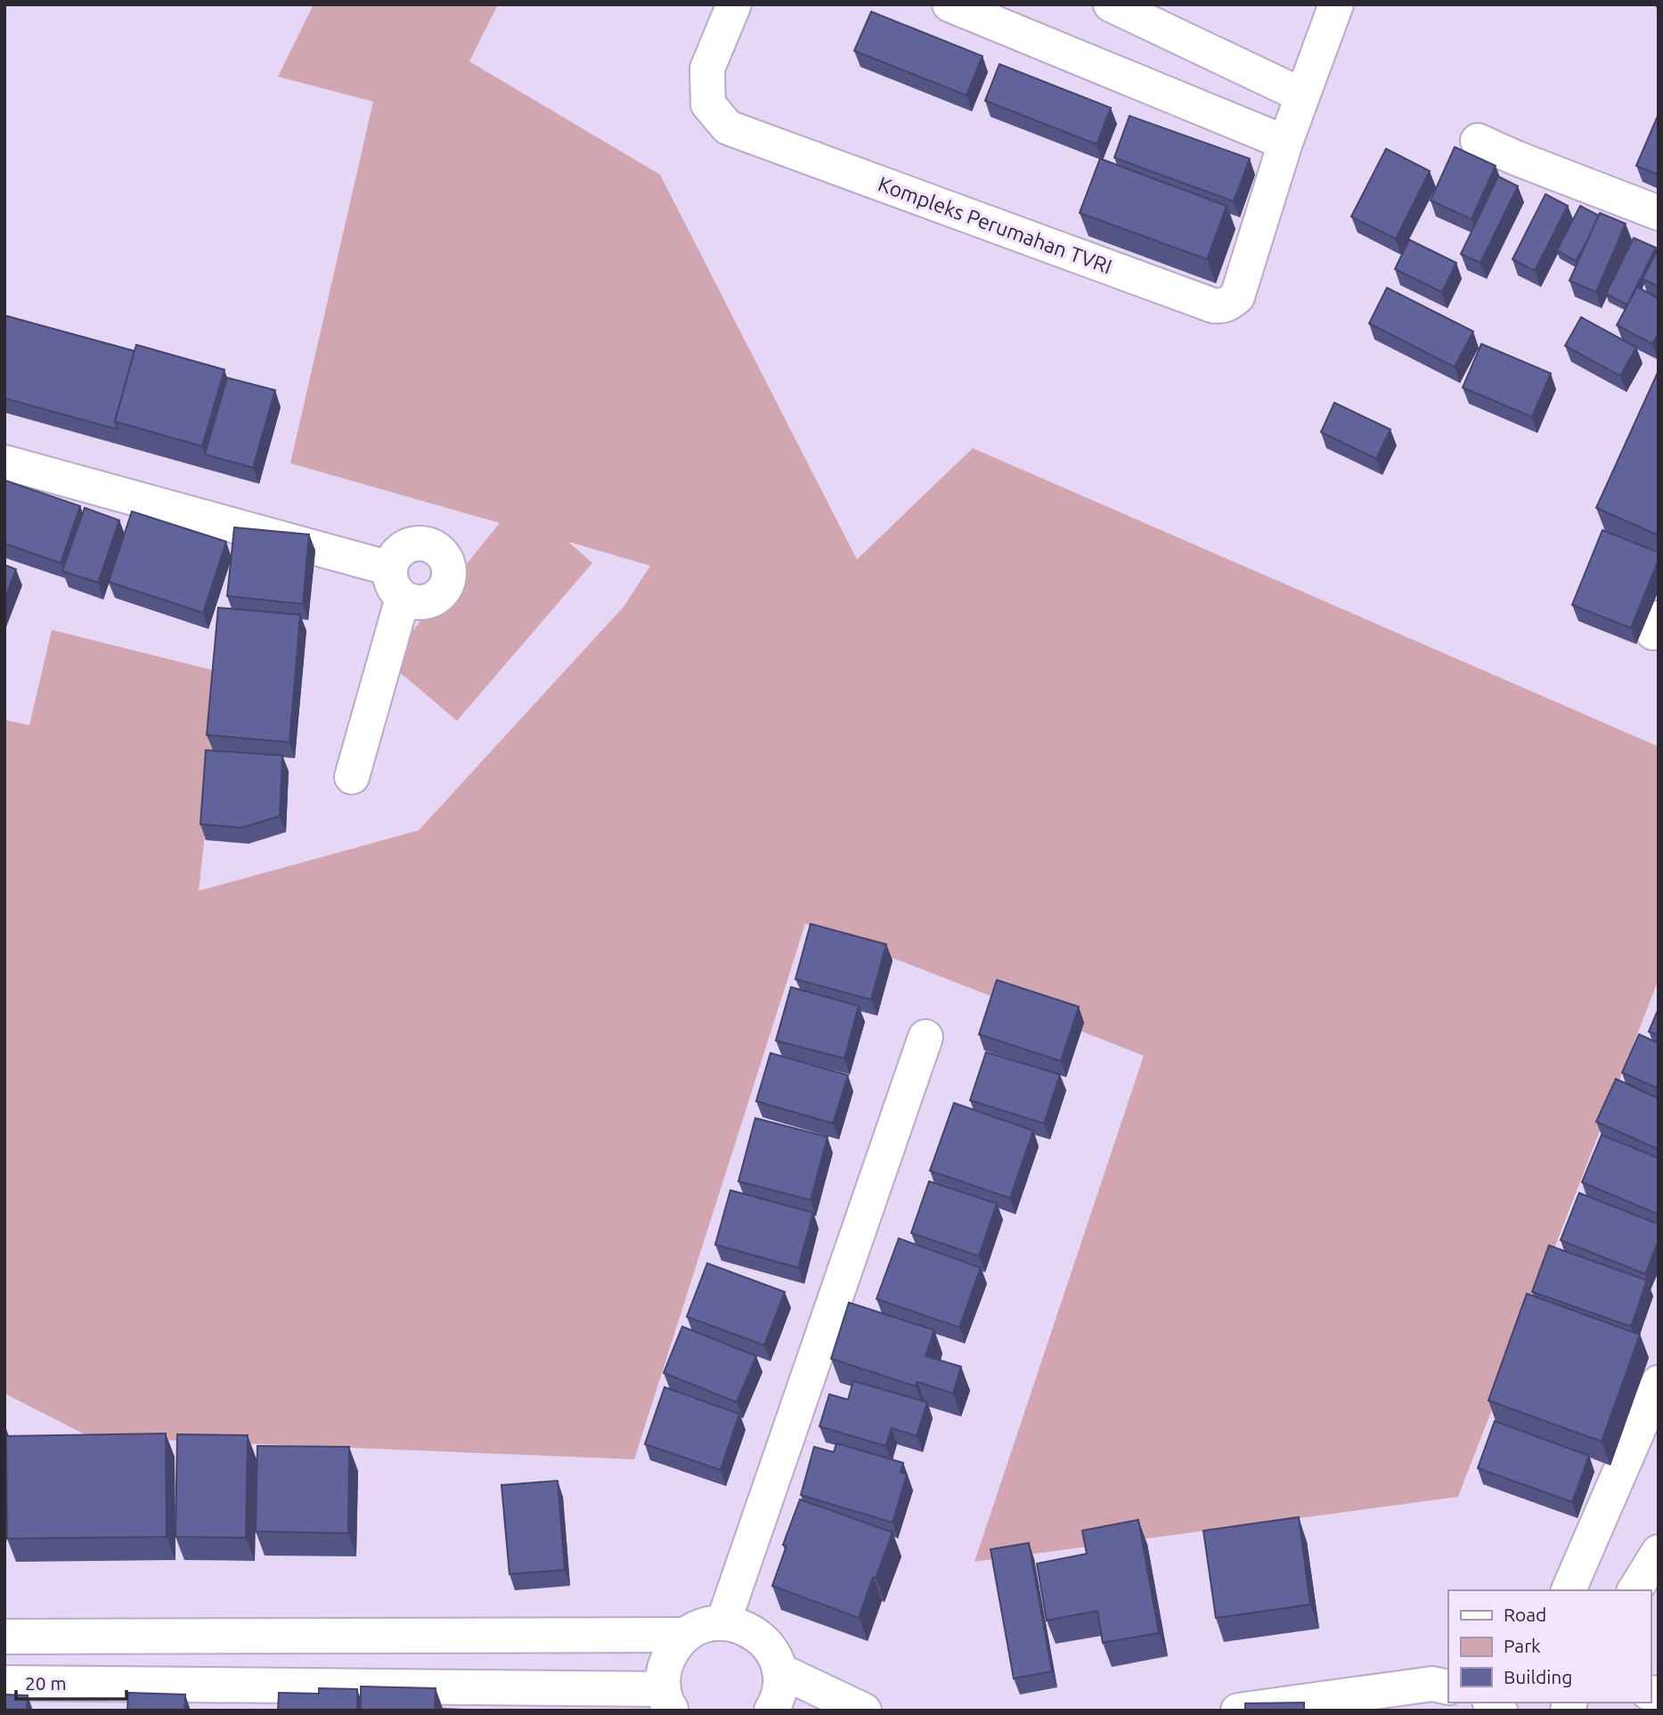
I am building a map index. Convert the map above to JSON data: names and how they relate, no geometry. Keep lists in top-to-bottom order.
{
  "streets": {
    "street": ["Kompleks Perumahan TVRI"]
  },
  "legend": ["Road", "Park", "Building"],
  "scale_bar": "20 m"
}
